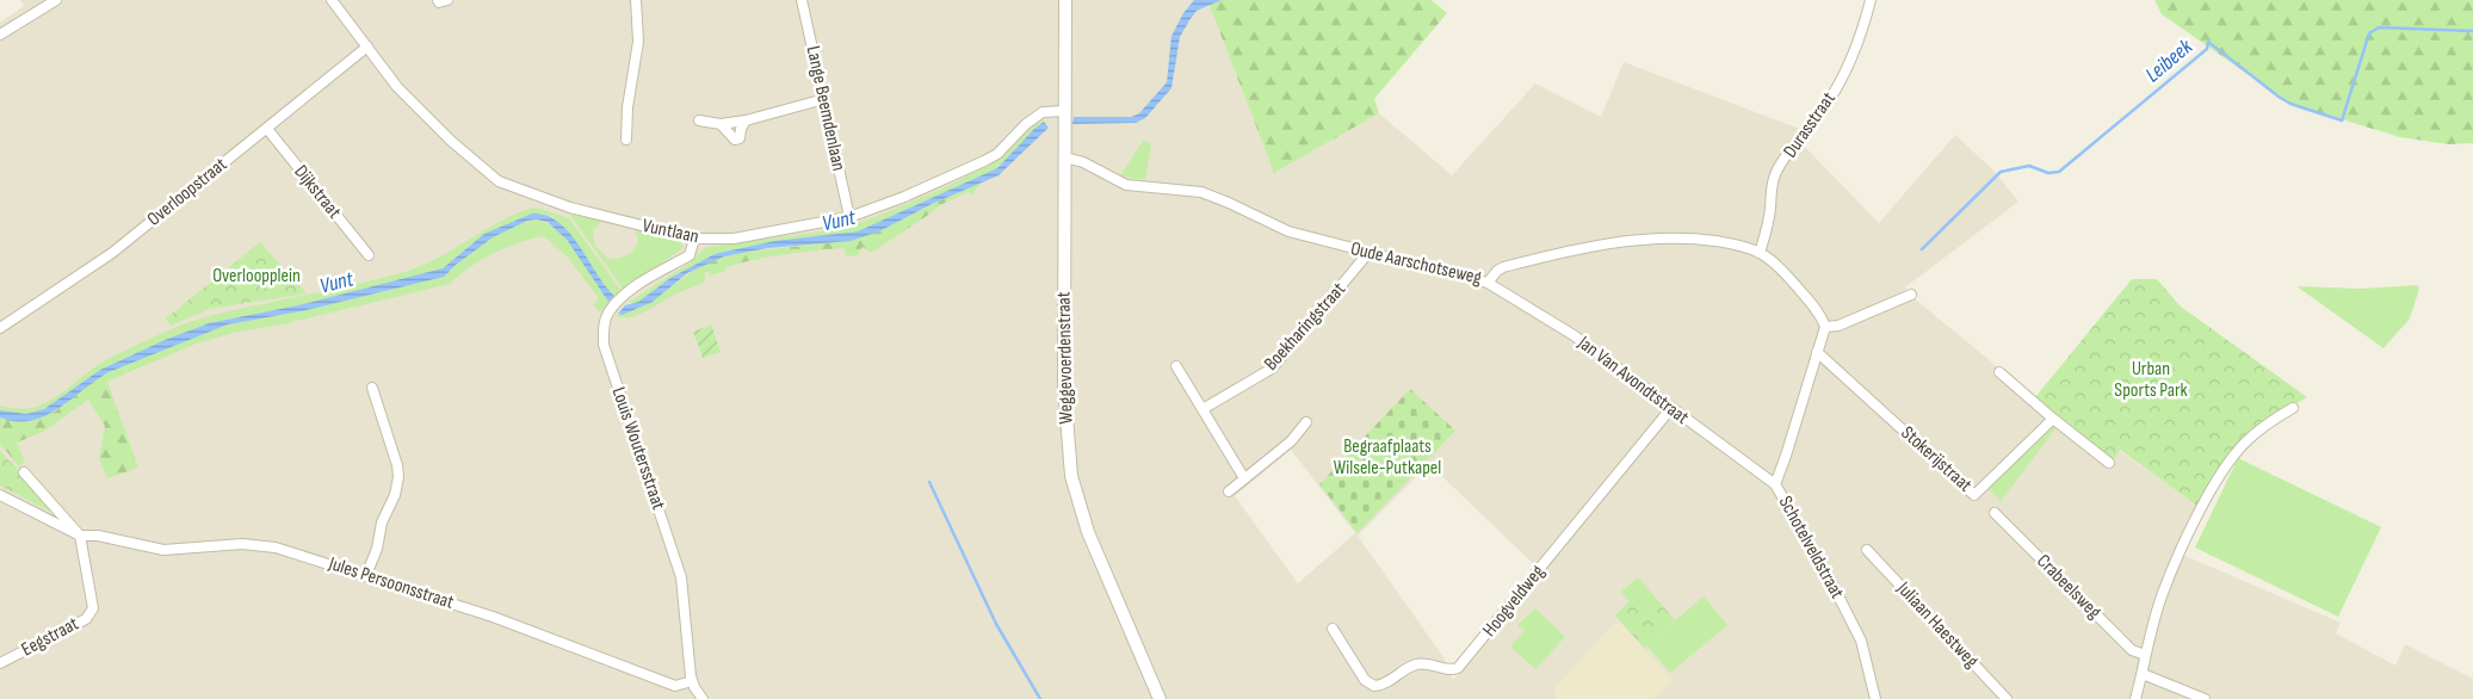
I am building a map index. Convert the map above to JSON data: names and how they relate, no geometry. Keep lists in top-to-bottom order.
{
  "streets": {
    "street": [
      "Lange Beemdenlaan",
      "Durasstraat",
      "Overloopstraat",
      "Dijkstraat",
      "Vuntlaan",
      "Oude Aarschotseweg",
      "Boekharingstraat",
      "Weggevoerdenstraat",
      "Jan Van Avondtstraat",
      "Louis Woutersstraat",
      "Stokerijstraat",
      "Schotelveldstraat",
      "Jules Persoonsstraat",
      "Crabeelsweg",
      "Hoogveldweg",
      "Juliaan Haestweg",
      "Eegstraat"
    ]
  },
  "crossings": [
    ["Lange Beemdenlaan", "Vuntlaan"],
    ["Durasstraat", "Oude Aarschotseweg"],
    ["Overloopstraat", "Dijkstraat"],
    ["Overloopstraat", "Vuntlaan"],
    ["Vuntlaan", "Weggevoerdenstraat"],
    ["Vuntlaan", "Louis Woutersstraat"],
    ["Oude Aarschotseweg", "Boekharingstraat"],
    ["Oude Aarschotseweg", "Weggevoerdenstraat"],
    ["Oude Aarschotseweg", "Jan Van Avondtstraat"],
    ["Oude Aarschotseweg", "Schotelveldstraat"],
    ["Jan Van Avondtstraat", "Schotelveldstraat"],
    ["Jan Van Avondtstraat", "Hoogveldweg"],
    ["Louis Woutersstraat", "Jules Persoonsstraat"],
    ["Stokerijstraat", "Schotelveldstraat"],
    ["Jules Persoonsstraat", "Eegstraat"]
  ],
  "water": ["Leibeek", "Vunt"],
  "parks": ["Overloopplein", "Urban Sports Park", "Begraafplaats Wilsele-Putkapel"]
}
